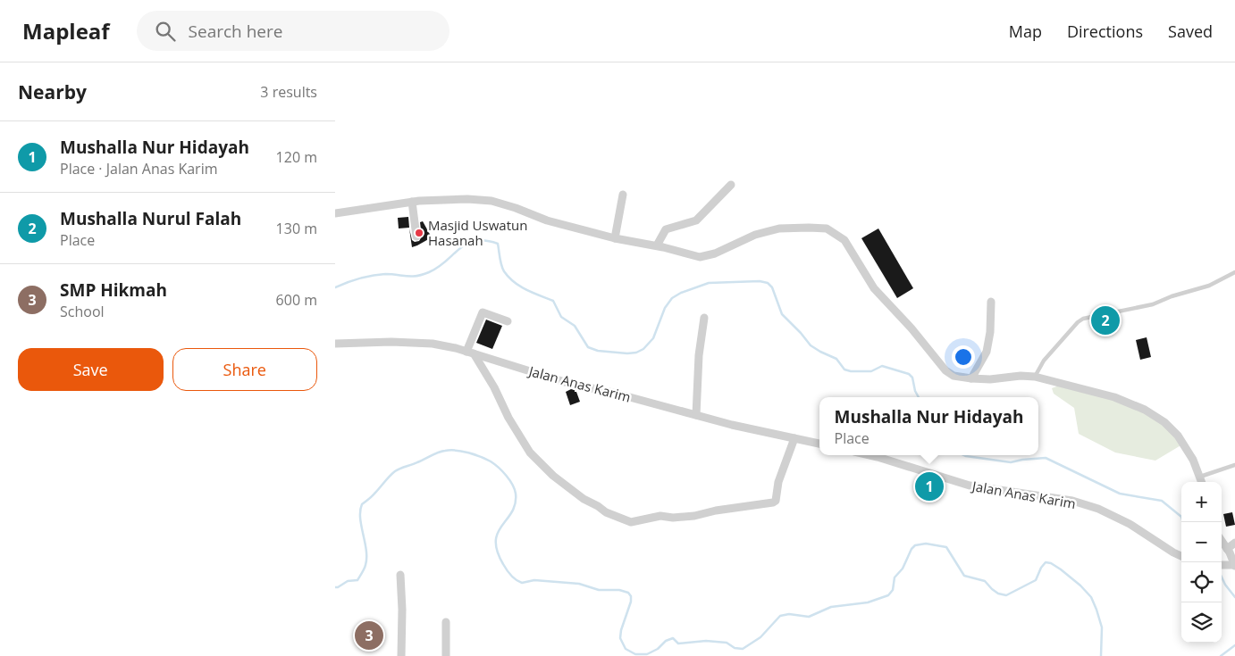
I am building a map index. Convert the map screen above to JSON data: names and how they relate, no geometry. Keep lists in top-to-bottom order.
{
  "streets": {
    "street": ["Jalan Anas Karim"]
  },
  "places": ["Masjid Uswatun Hasanah"],
  "page": {
    "header": "Mapleaf",
    "search": "Search here",
    "nav": ["Map", "Directions", "Saved"],
    "heading": ["Nearby", "3 results"],
    "list": [
      {
        "mark": "1",
        "name": "Mushalla Nur Hidayah",
        "note": "Place · Jalan Anas Karim",
        "value": "120 m"
      },
      {
        "mark": "2",
        "name": "Mushalla Nurul Falah",
        "note": "Place",
        "value": "130 m"
      },
      {
        "mark": "3",
        "name": "SMP Hikmah",
        "note": "School",
        "value": "600 m"
      }
    ],
    "pins": ["2", "1", "3"],
    "buttons": ["Save", "Share"],
    "popup": ["Mushalla Nur Hidayah", "Place"],
    "map_buttons": ["+", "−"]
  }
}
